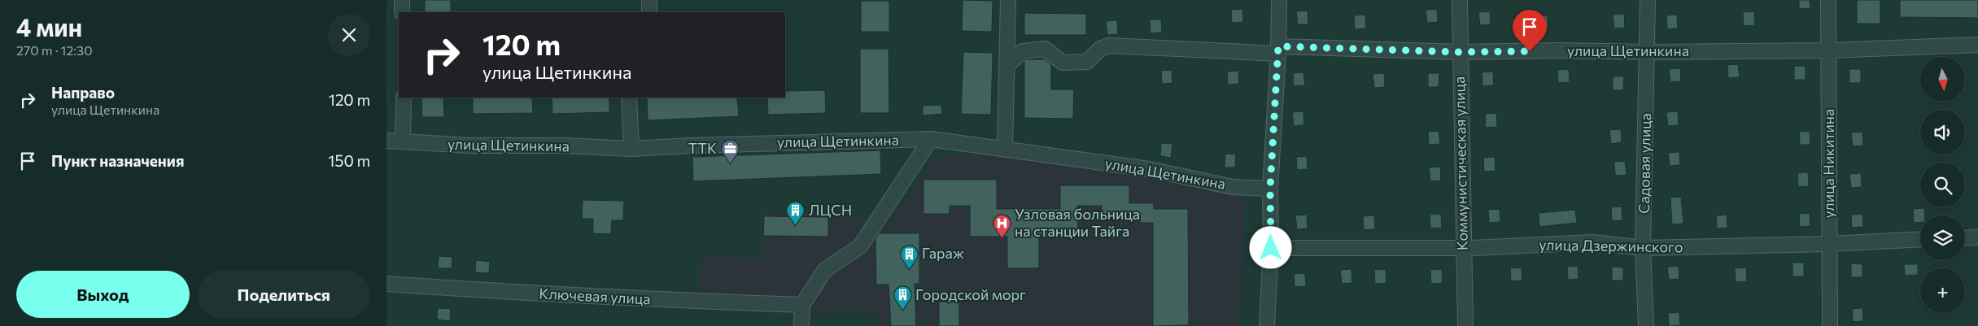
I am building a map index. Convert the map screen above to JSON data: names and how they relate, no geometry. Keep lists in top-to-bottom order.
{
  "streets": {
    "street": [
      "улица Щетинкина",
      "Коммунистическая улица",
      "Садовая улица",
      "улица Никитина",
      "улица Дзержинского",
      "Ключевая улица"
    ]
  },
  "crossings": [
    ["улица Щетинкина", "Коммунистическая улица"],
    ["улица Щетинкина", "Садовая улица"],
    ["улица Щетинкина", "улица Никитина"],
    ["Коммунистическая улица", "улица Дзержинского"],
    ["Садовая улица", "улица Дзержинского"],
    ["улица Никитина", "улица Дзержинского"]
  ],
  "places": {
    "office": ["ТТК"],
    "building": ["ЛЦСН", "Гараж", "Городской морг"],
    "hospital": ["Узловая больница на станции Тайга"]
  },
  "north": "bottom",
  "page": {
    "heading": ["4 мин", "270 m · 12:30"],
    "turn": ["120 m", "улица Щетинкина"],
    "map_buttons": "+",
    "list": [
      {
        "name": "Направо",
        "note": "улица Щетинкина",
        "value": "120 m"
      },
      {
        "name": "Пункт назначения",
        "value": "150 m"
      }
    ],
    "buttons": ["Выход", "Поделиться"]
  }
}
